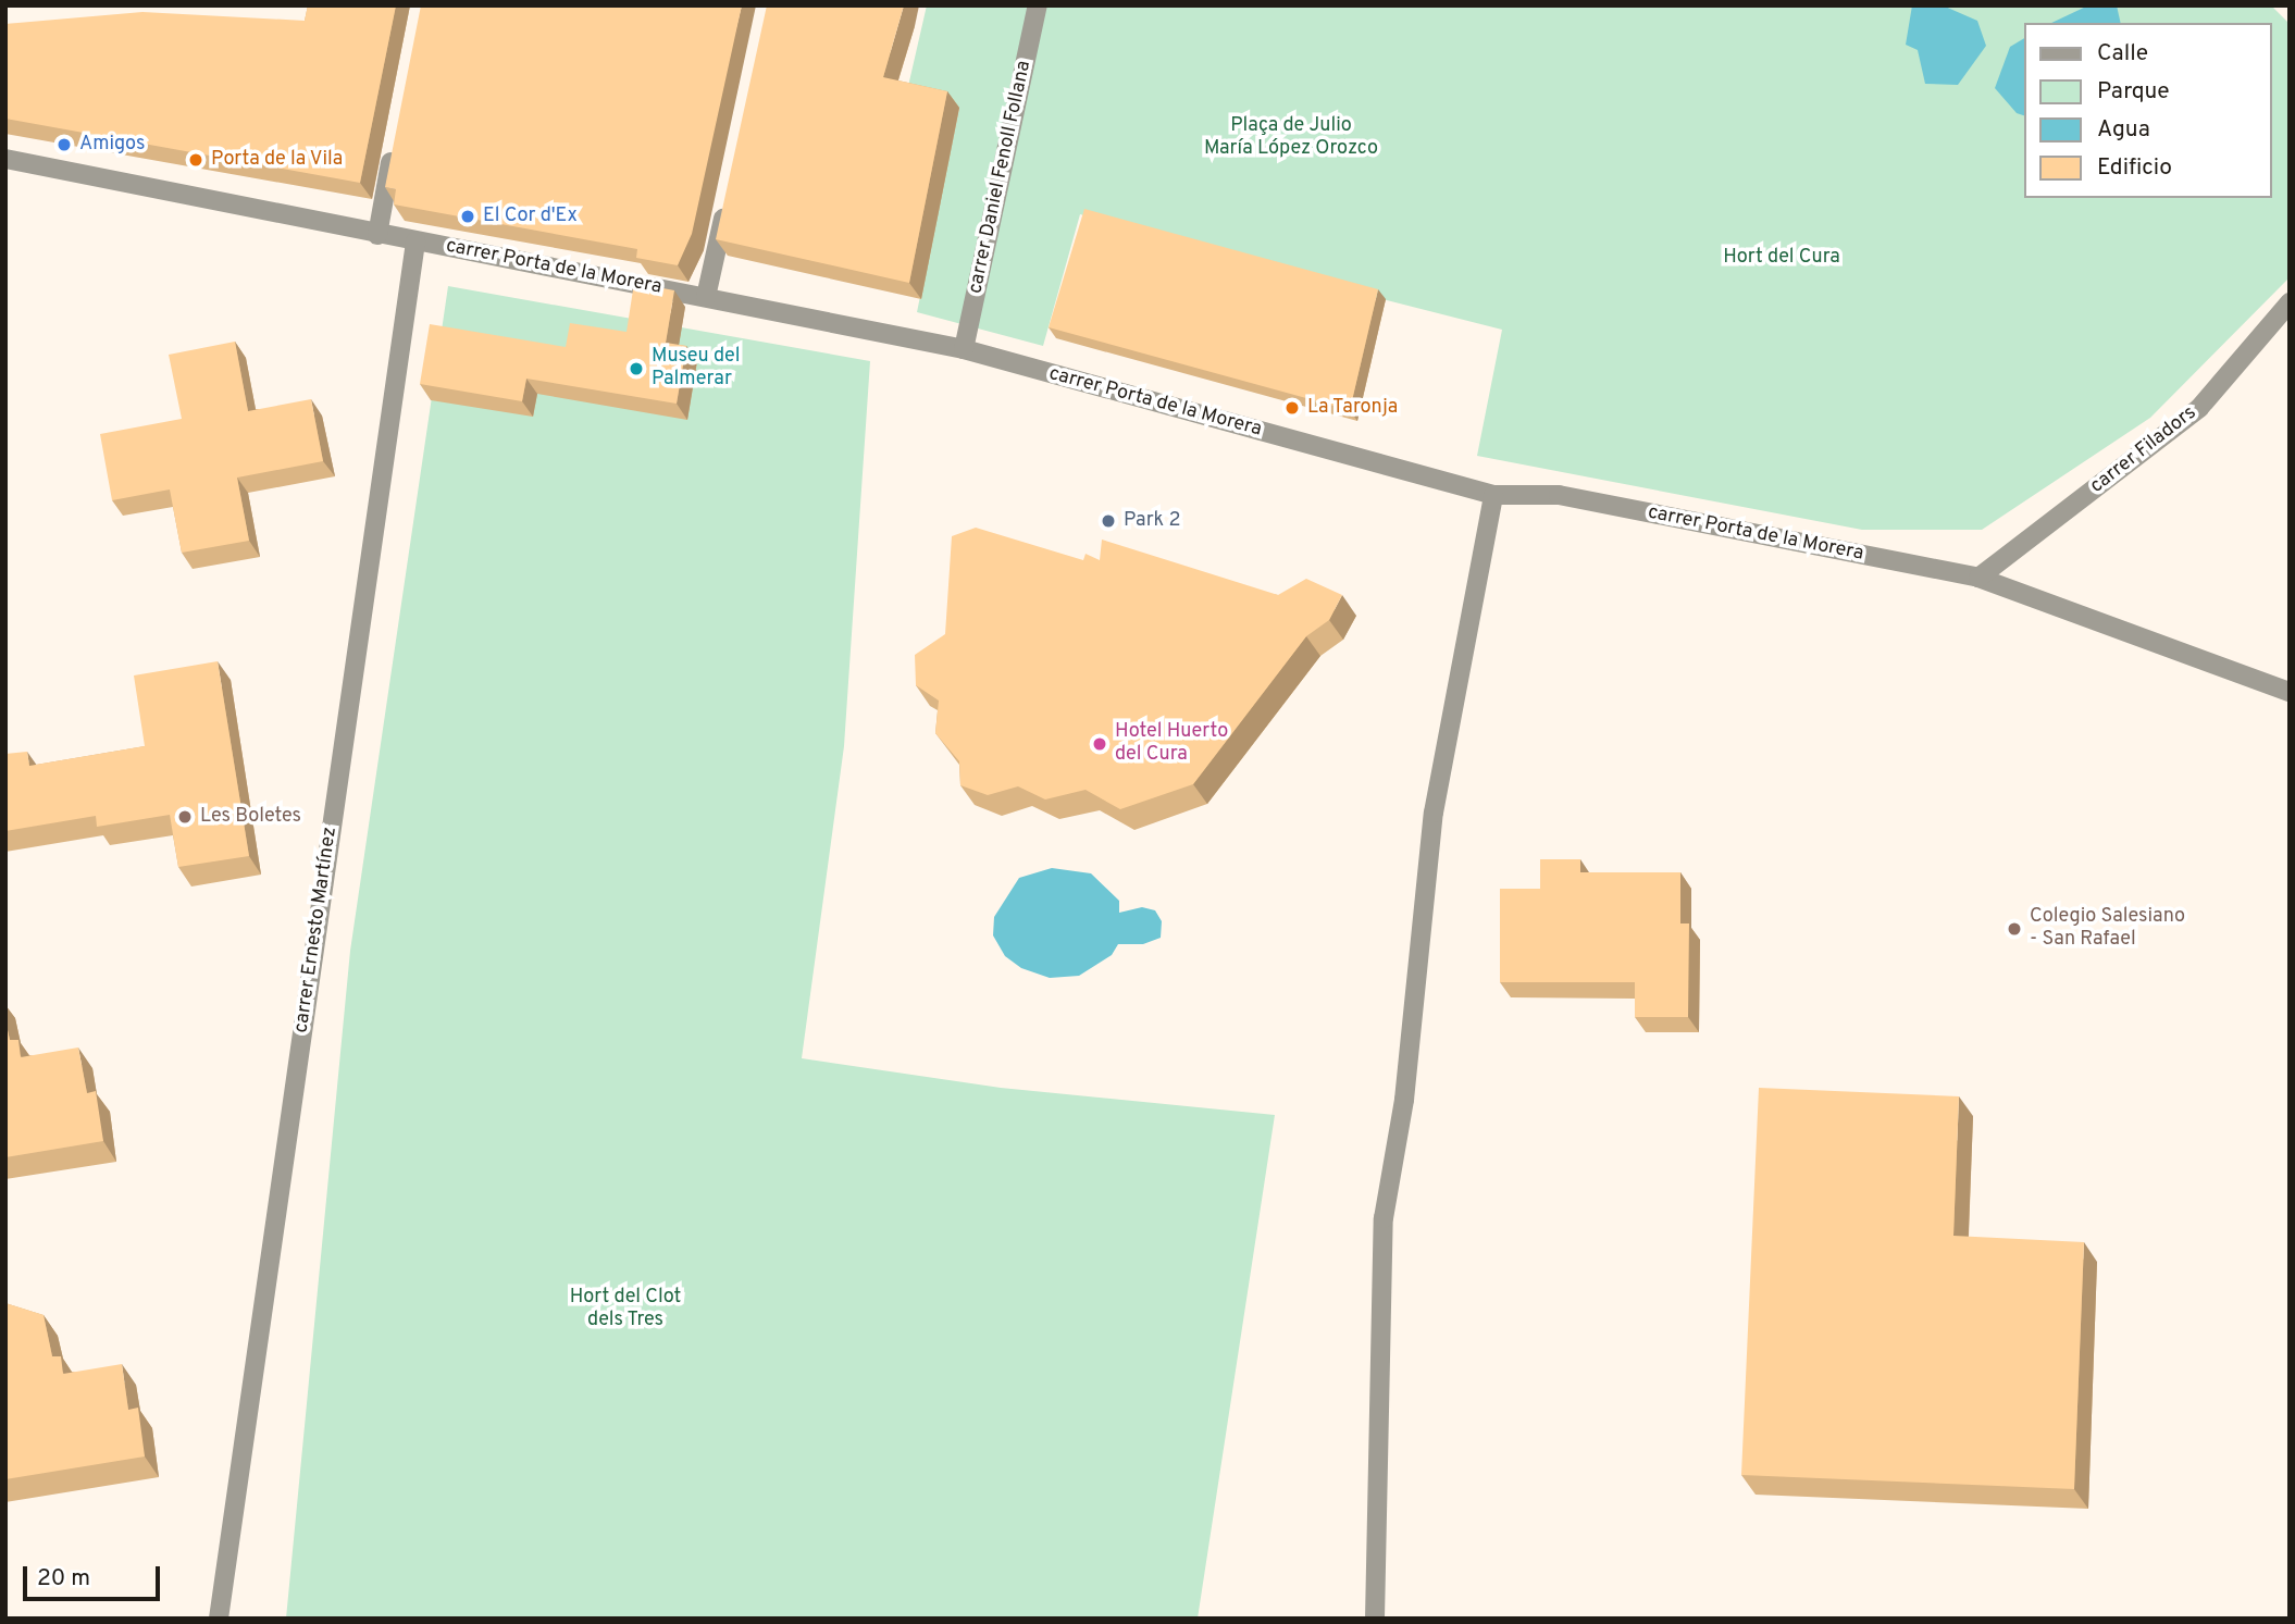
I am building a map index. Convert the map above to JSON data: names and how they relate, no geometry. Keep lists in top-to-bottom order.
{
  "streets": {
    "street": [
      "carrer Daniel Fenoll Follana",
      "carrer Porta de la Morera",
      "carrer Filadors",
      "carrer Ernesto Martínez"
    ]
  },
  "crossings": [
    ["carrer Daniel Fenoll Follana", "carrer Porta de la Morera"],
    ["carrer Porta de la Morera", "carrer Filadors"],
    ["carrer Porta de la Morera", "carrer Ernesto Martínez"]
  ],
  "parks": ["Plaça de Julio María López Orozco", "Hort del Cura", "Hort del Clot dels Tres"],
  "places": [
    "Amigos",
    "Porta de la Vila",
    "El Cor d'Ex",
    "Museu del Palmerar",
    "La Taronja",
    "Park 2",
    "Hotel Huerto del Cura",
    "Les Boletes",
    "Colegio Salesiano - San Rafael"
  ],
  "legend": [
    "Calle",
    "Parque",
    "Agua",
    "Edificio"
  ],
  "scale_bar": "20 m"
}
